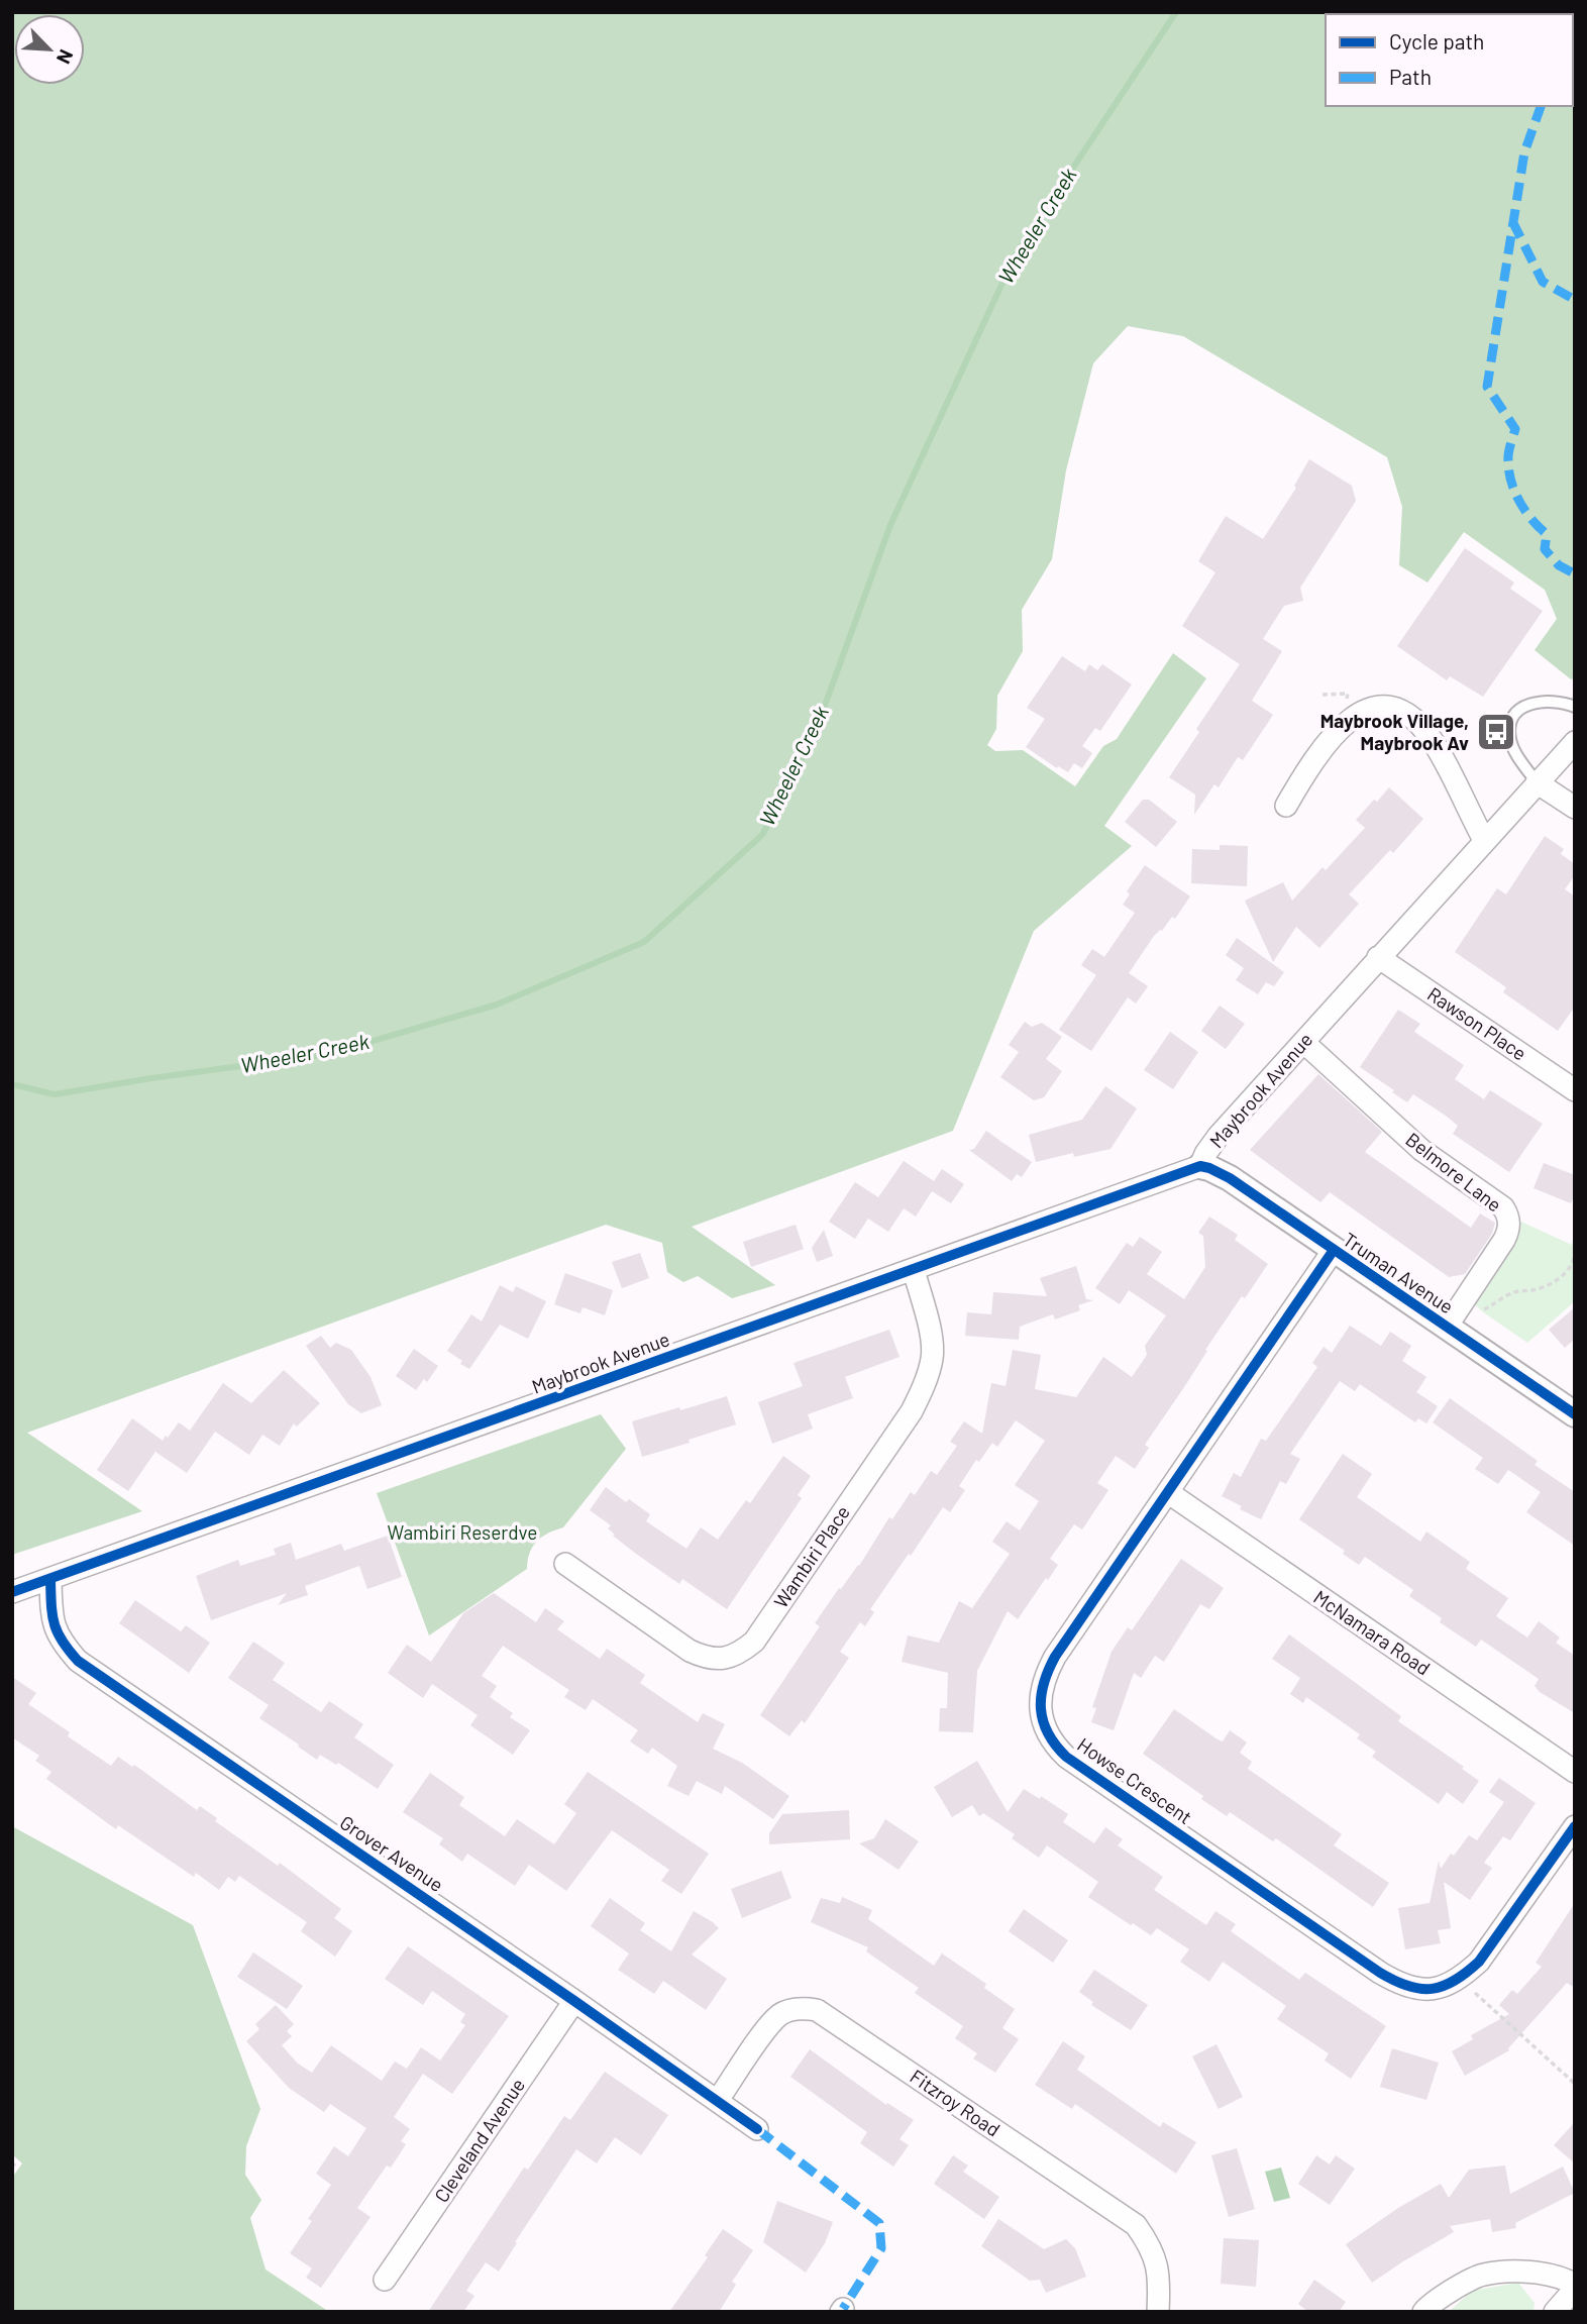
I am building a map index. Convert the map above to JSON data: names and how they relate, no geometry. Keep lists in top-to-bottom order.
{
  "streets": {
    "street": [
      "Rawson Place",
      "Maybrook Avenue",
      "Belmore Lane",
      "Truman Avenue",
      "Wambiri Place",
      "McNamara Road",
      "Howse Crescent",
      "Grover Avenue",
      "Fitzroy Road",
      "Cleveland Avenue"
    ]
  },
  "crossings": [
    ["Rawson Place", "Maybrook Avenue"],
    ["Maybrook Avenue", "Belmore Lane"],
    ["Maybrook Avenue", "Truman Avenue"],
    ["Maybrook Avenue", "Wambiri Place"],
    ["Maybrook Avenue", "Grover Avenue"],
    ["Belmore Lane", "Truman Avenue"],
    ["Truman Avenue", "Howse Crescent"],
    ["McNamara Road", "Howse Crescent"],
    ["Grover Avenue", "Fitzroy Road"],
    ["Grover Avenue", "Cleveland Avenue"]
  ],
  "water": ["Wheeler Creek"],
  "parks": ["Wambiri Reserdve"],
  "places": {
    "bus stop": ["Maybrook Village, Maybrook Av"]
  },
  "legend": ["Cycle path", "Path"],
  "north": "bottom right"
}
